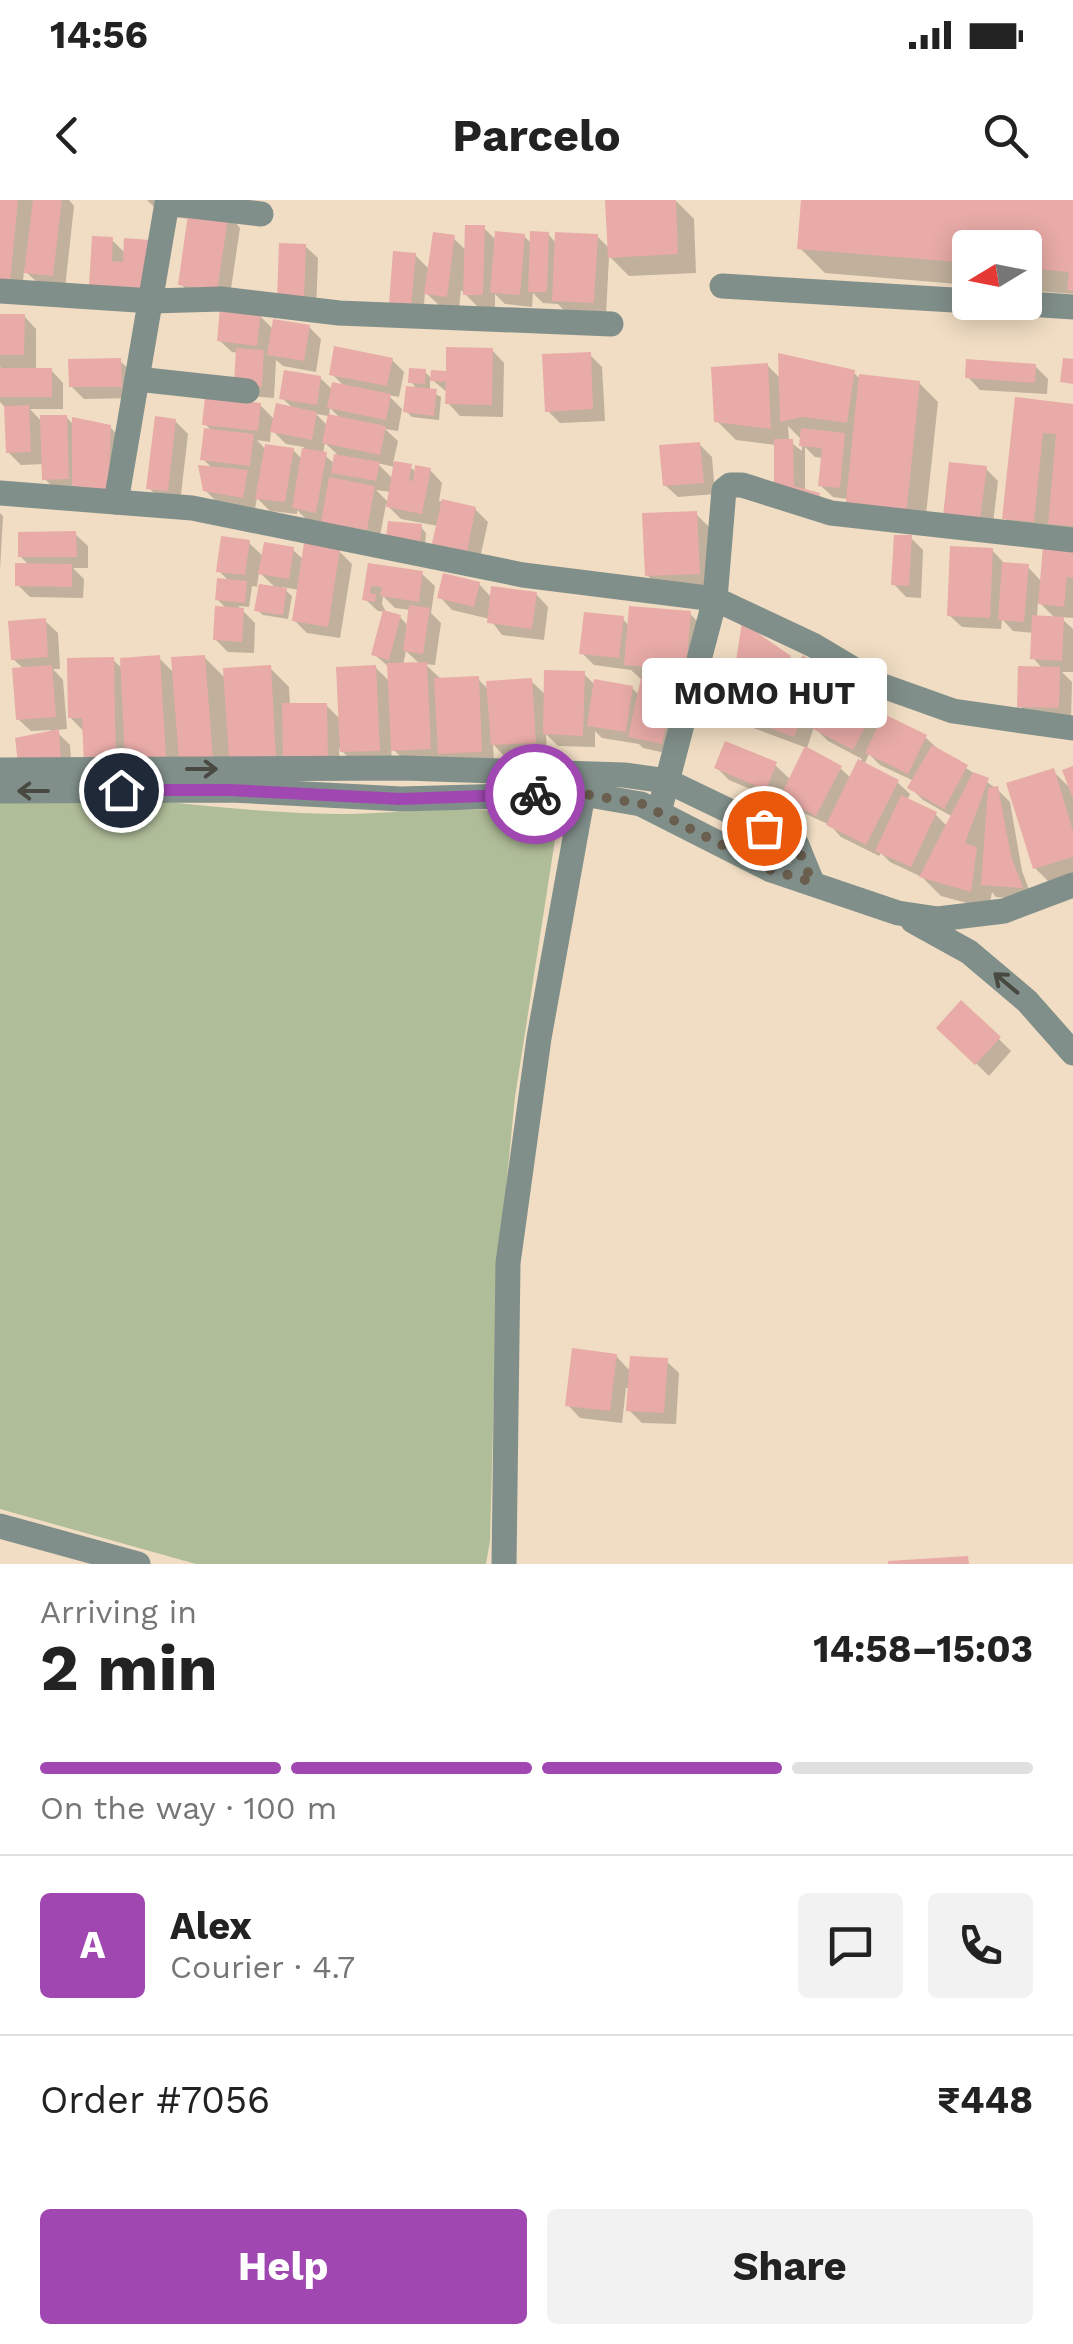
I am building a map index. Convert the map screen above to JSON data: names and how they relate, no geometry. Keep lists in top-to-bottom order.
{
  "places": ["MOMO HUT"],
  "north": "left",
  "page": {
    "status": "14:56",
    "header": "Parcelo",
    "bubble": "MOMO HUT",
    "heading": ["2 min", "Arriving in", "14:58–15:03"],
    "panel": [
      "Alex",
      "Courier · 4.7",
      "Order #7056",
      "₹448"
    ],
    "bar": "On the way · 100 m",
    "round": "A",
    "buttons": ["Help", "Share"]
  }
}
